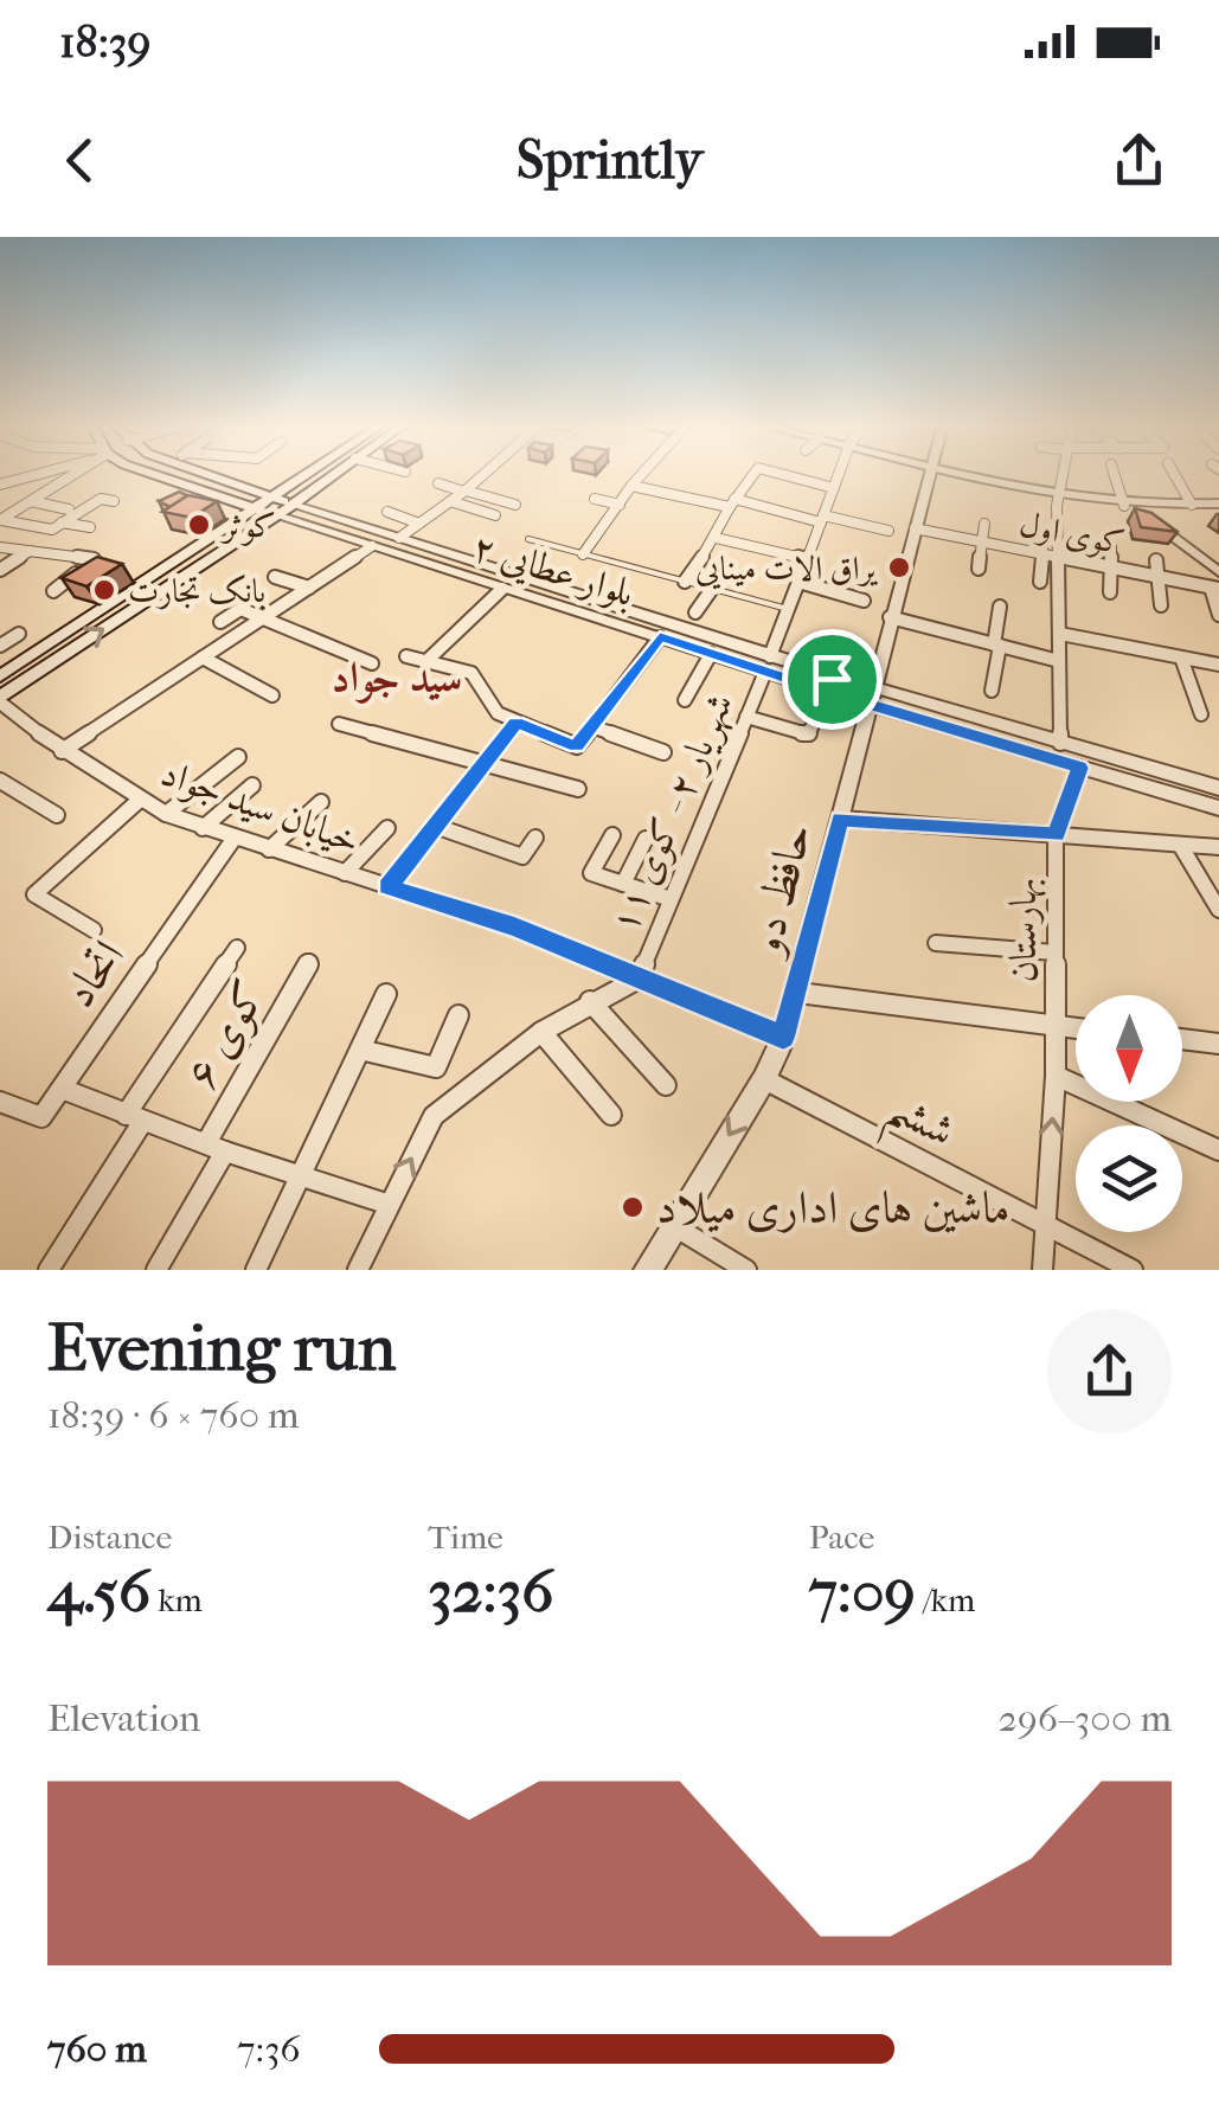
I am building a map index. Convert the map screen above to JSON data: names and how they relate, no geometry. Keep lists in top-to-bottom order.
{
  "streets": {
    "street": [
      "کوی اول",
      "بلوار عطایی ۲",
      "خیابان سید جواد",
      "شهریار ۲ - کوی ۱۱",
      "حافظ دو",
      "بهارستان",
      "اتحاد",
      "کوی ۶",
      "ششم"
    ]
  },
  "crossings": [
    ["کوی اول", "حافظ دو"],
    ["بلوار عطایی ۲", "شهریار ۲ - کوی ۱۱"],
    ["بلوار عطایی ۲", "حافظ دو"],
    ["بلوار عطایی ۲", "بهارستان"],
    ["خیابان سید جواد", "شهریار ۲ - کوی ۱۱"],
    ["خیابان سید جواد", "حافظ دو"],
    ["خیابان سید جواد", "اتحاد"],
    ["حافظ دو", "ششم"],
    ["بهارستان", "ششم"]
  ],
  "districts": ["سید جواد"],
  "places": [
    "کوثر",
    "یراق الات مینایی",
    "بانک تجارت",
    "ماشین های اداری میلاد"
  ],
  "north": "bottom",
  "page": {
    "status": "18:39",
    "header": "Sprintly",
    "heading": ["Evening run", "18:39 · 6 × 760 m"],
    "stats": [
      ["Distance", "4.56 km"],
      ["Time", "32:36"],
      ["Pace", "7:09 /km"]
    ],
    "chart": ["Elevation", "296–300 m"],
    "list": [
      {
        "name": "760 m",
        "note": "7:36"
      }
    ]
  }
}
